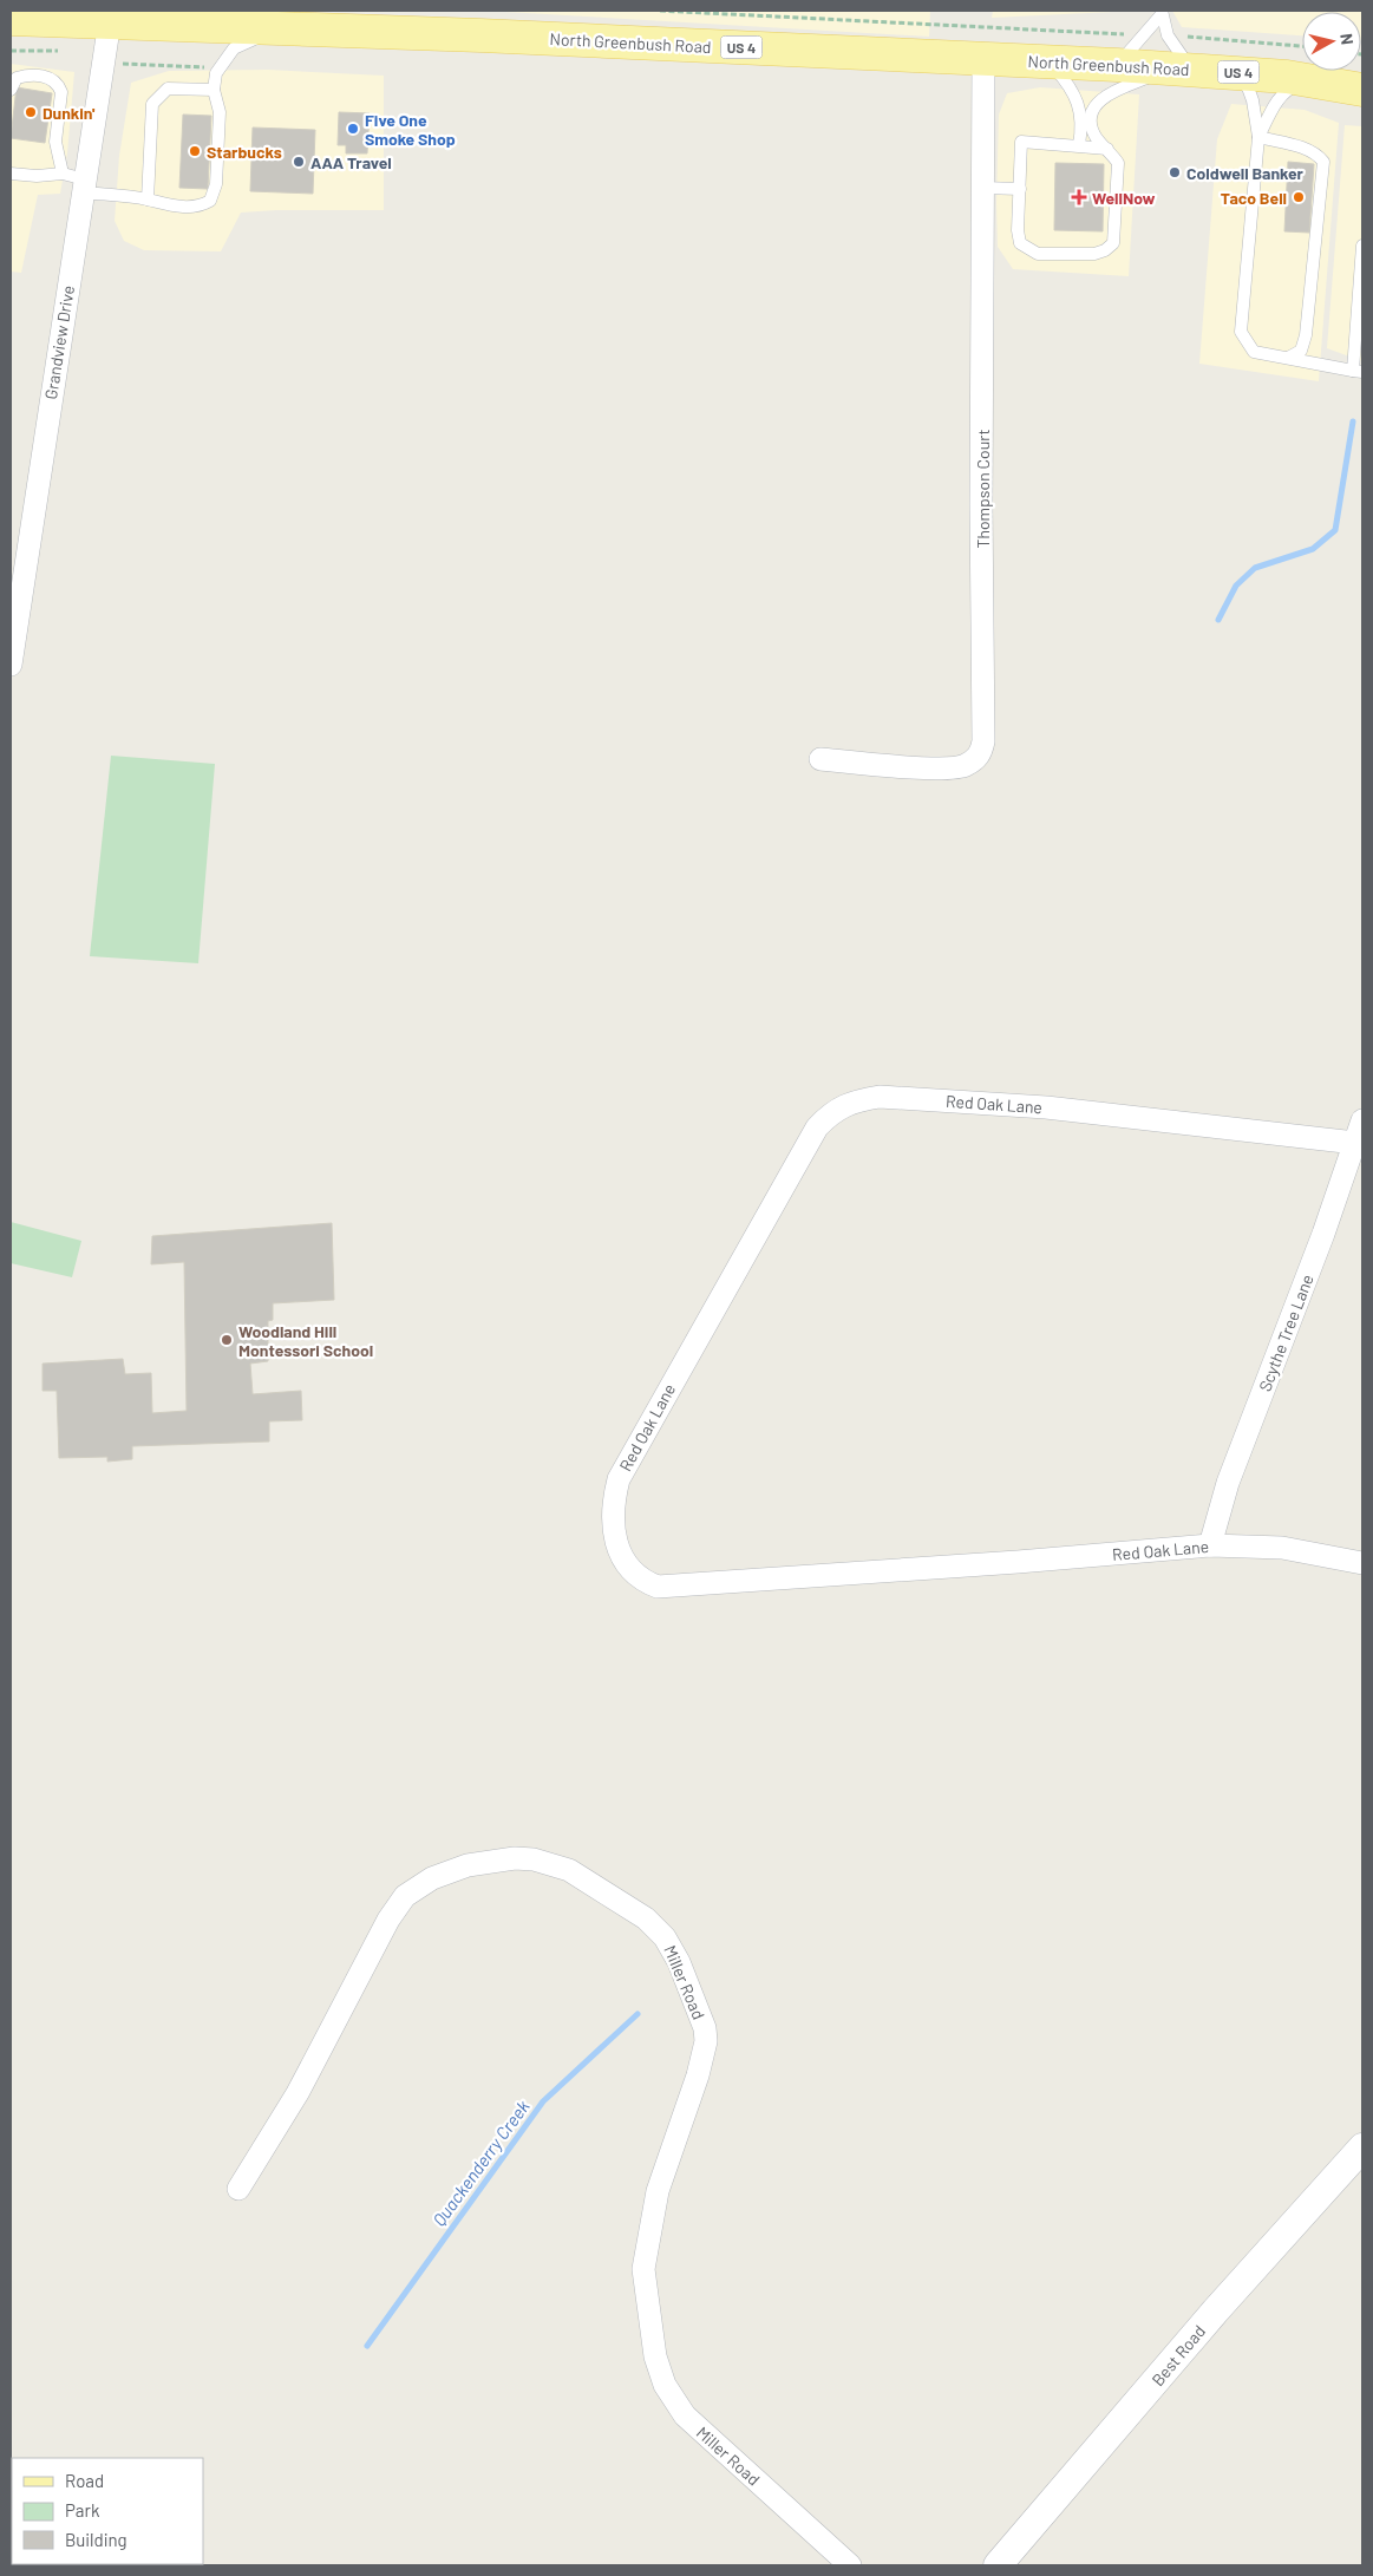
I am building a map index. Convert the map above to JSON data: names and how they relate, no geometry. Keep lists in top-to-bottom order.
{
  "streets": {
    "main road": ["North Greenbush Road", "US 4"],
    "street": [
      "Grandview Drive",
      "Thompson Court",
      "Red Oak Lane",
      "Scythe Tree Lane",
      "Miller Road",
      "Best Road"
    ]
  },
  "crossings": [
    ["North Greenbush Road", "US 4"],
    ["North Greenbush Road", "Grandview Drive"],
    ["North Greenbush Road", "Thompson Court"],
    ["US 4", "Grandview Drive"],
    ["Red Oak Lane", "Scythe Tree Lane"]
  ],
  "water": ["Quackenderry Creek"],
  "places": {
    "other": [
      "Dunkin'",
      "Five One Smoke Shop",
      "Starbucks",
      "AAA Travel",
      "Coldwell Banker",
      "Taco Bell",
      "Woodland Hill Montessori School"
    ],
    "health": ["WellNow"]
  },
  "legend": ["Road", "Park", "Building"],
  "north": "right"
}
